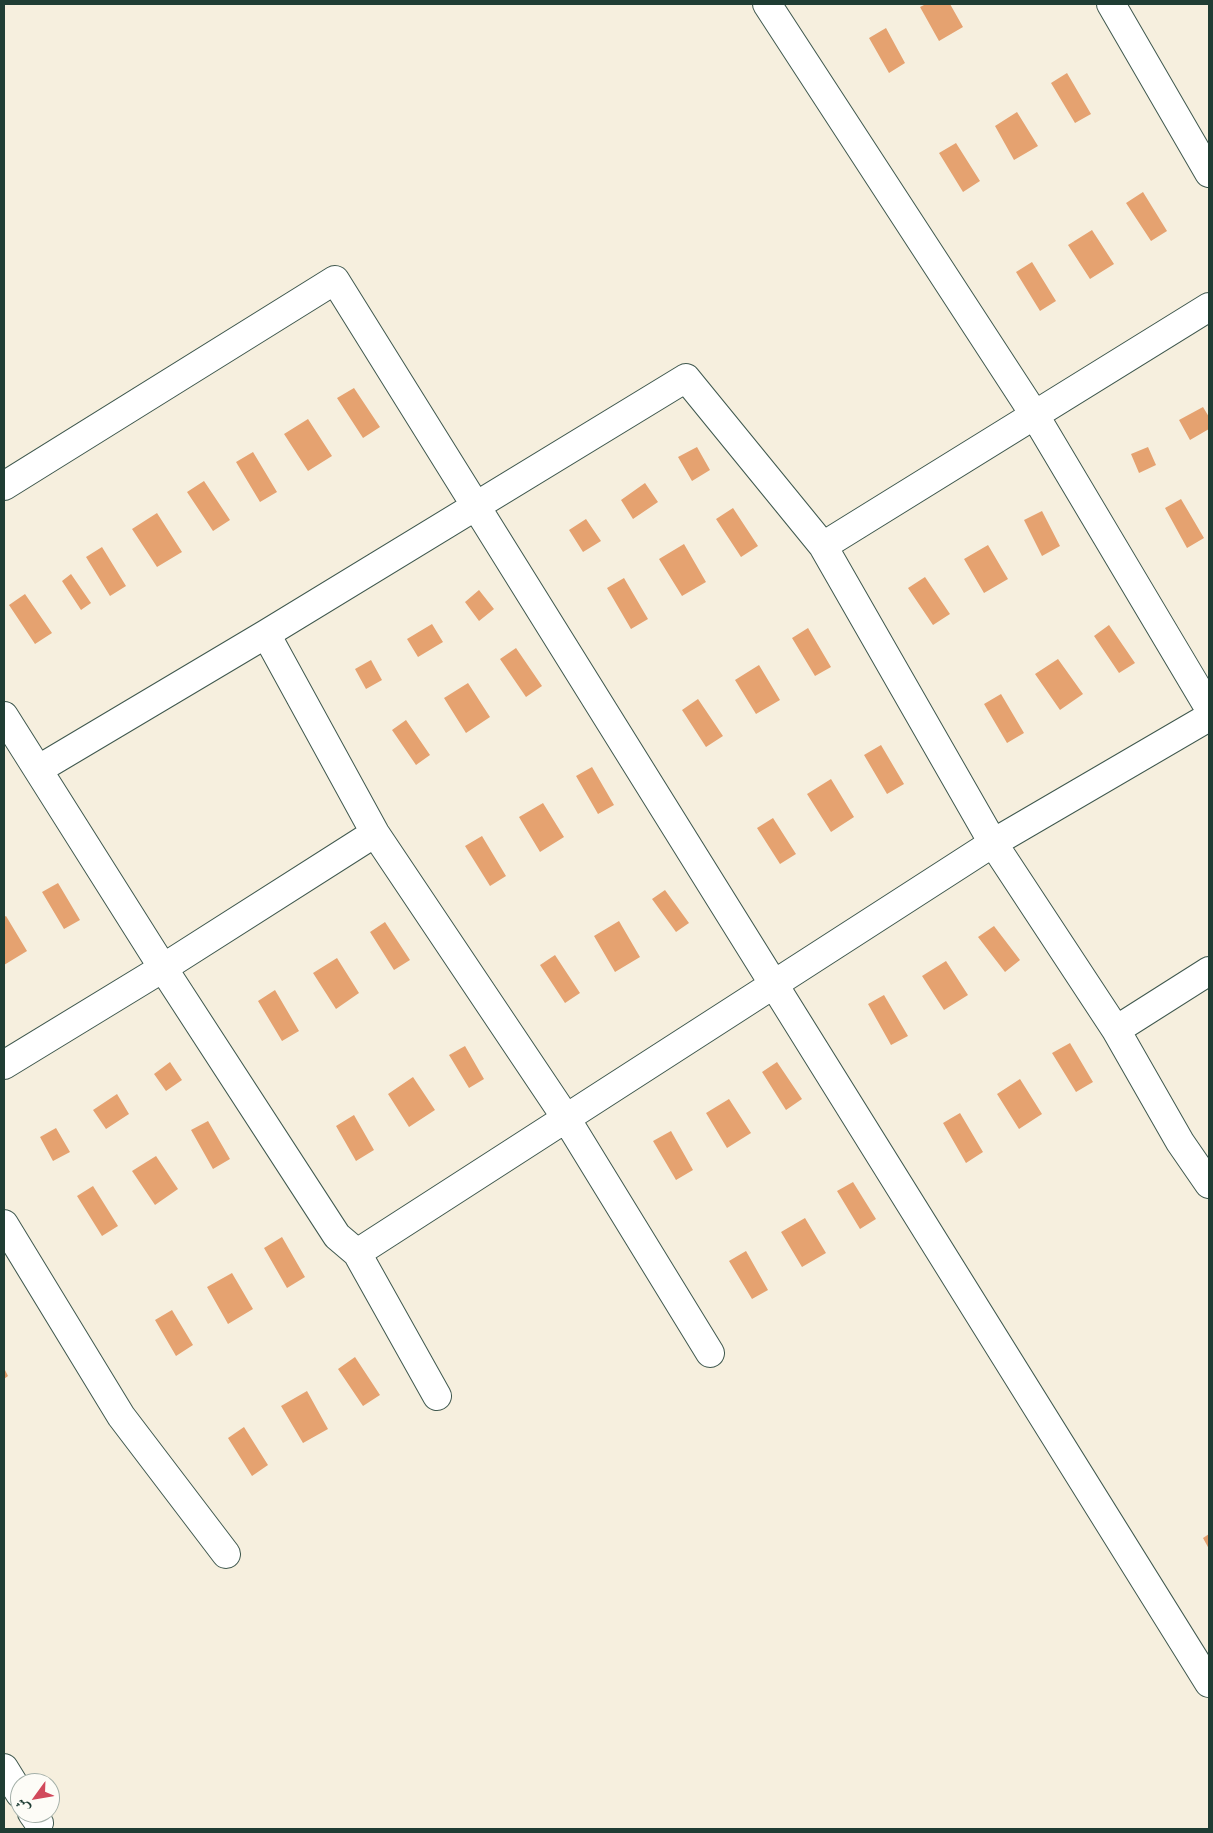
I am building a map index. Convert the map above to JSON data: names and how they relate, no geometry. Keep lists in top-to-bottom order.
{
  "north": "bottom left"
}
